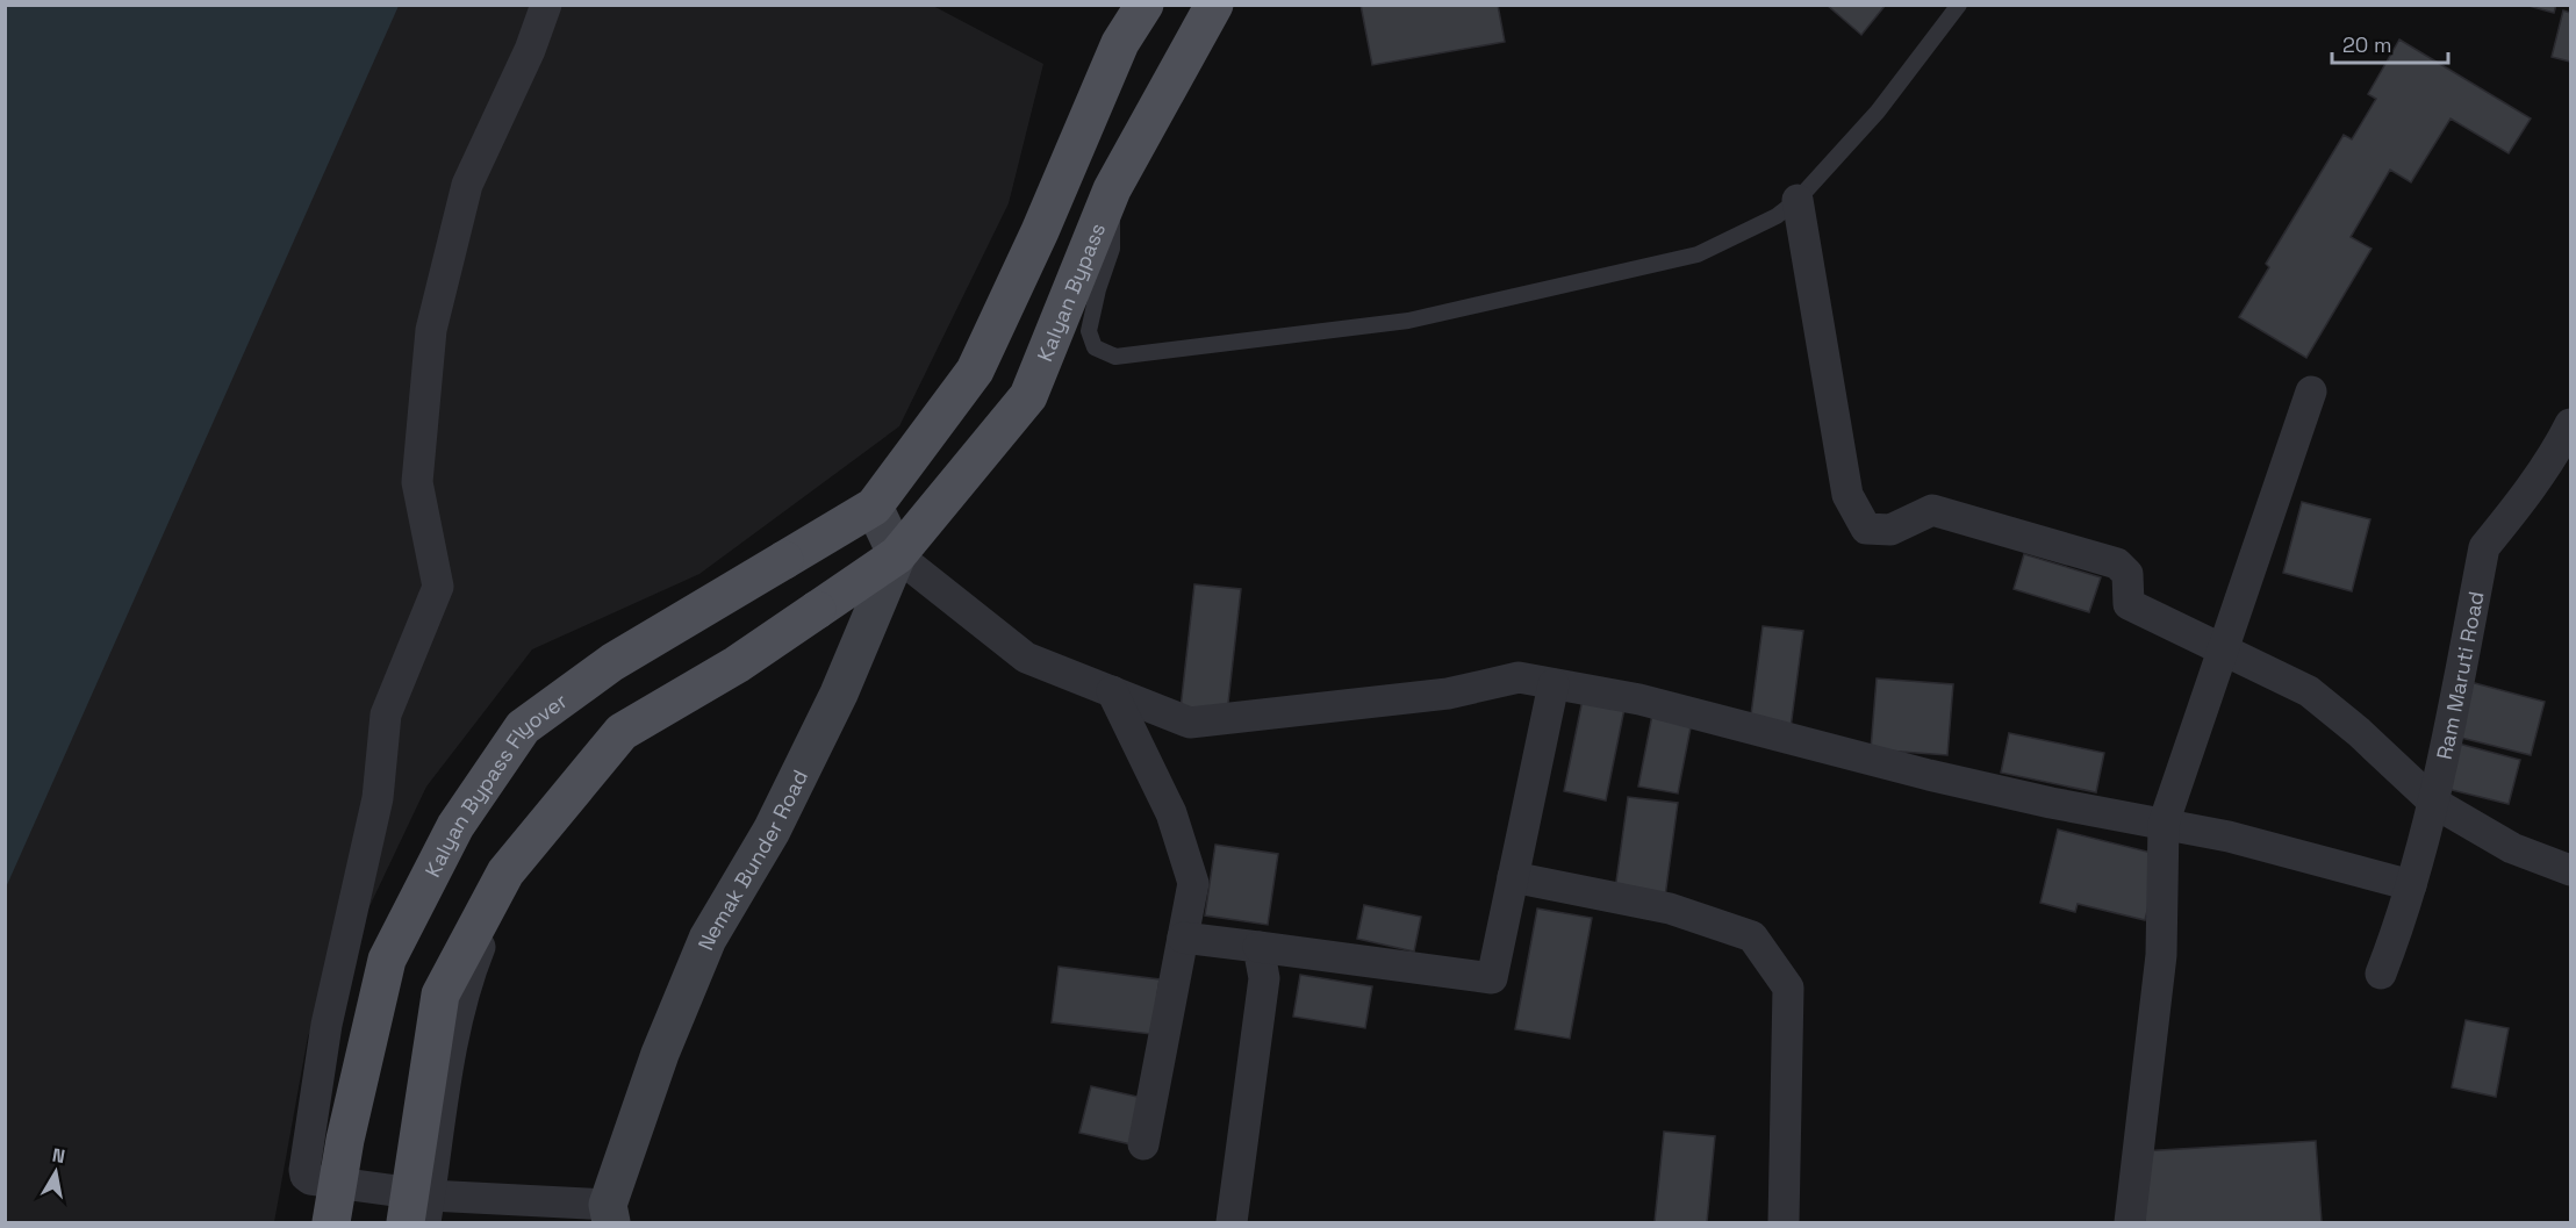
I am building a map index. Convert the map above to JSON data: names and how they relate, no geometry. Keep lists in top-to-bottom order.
{
  "streets": {
    "main road": ["Kalyan Bypass", "Kalyan Bypass Flyover"],
    "street": ["Ram Maruti Road", "Nemak Bunder Road"]
  },
  "crossings": [
    ["Kalyan Bypass", "Nemak Bunder Road"]
  ],
  "scale_bar": "20 m",
  "north": "top"
}
